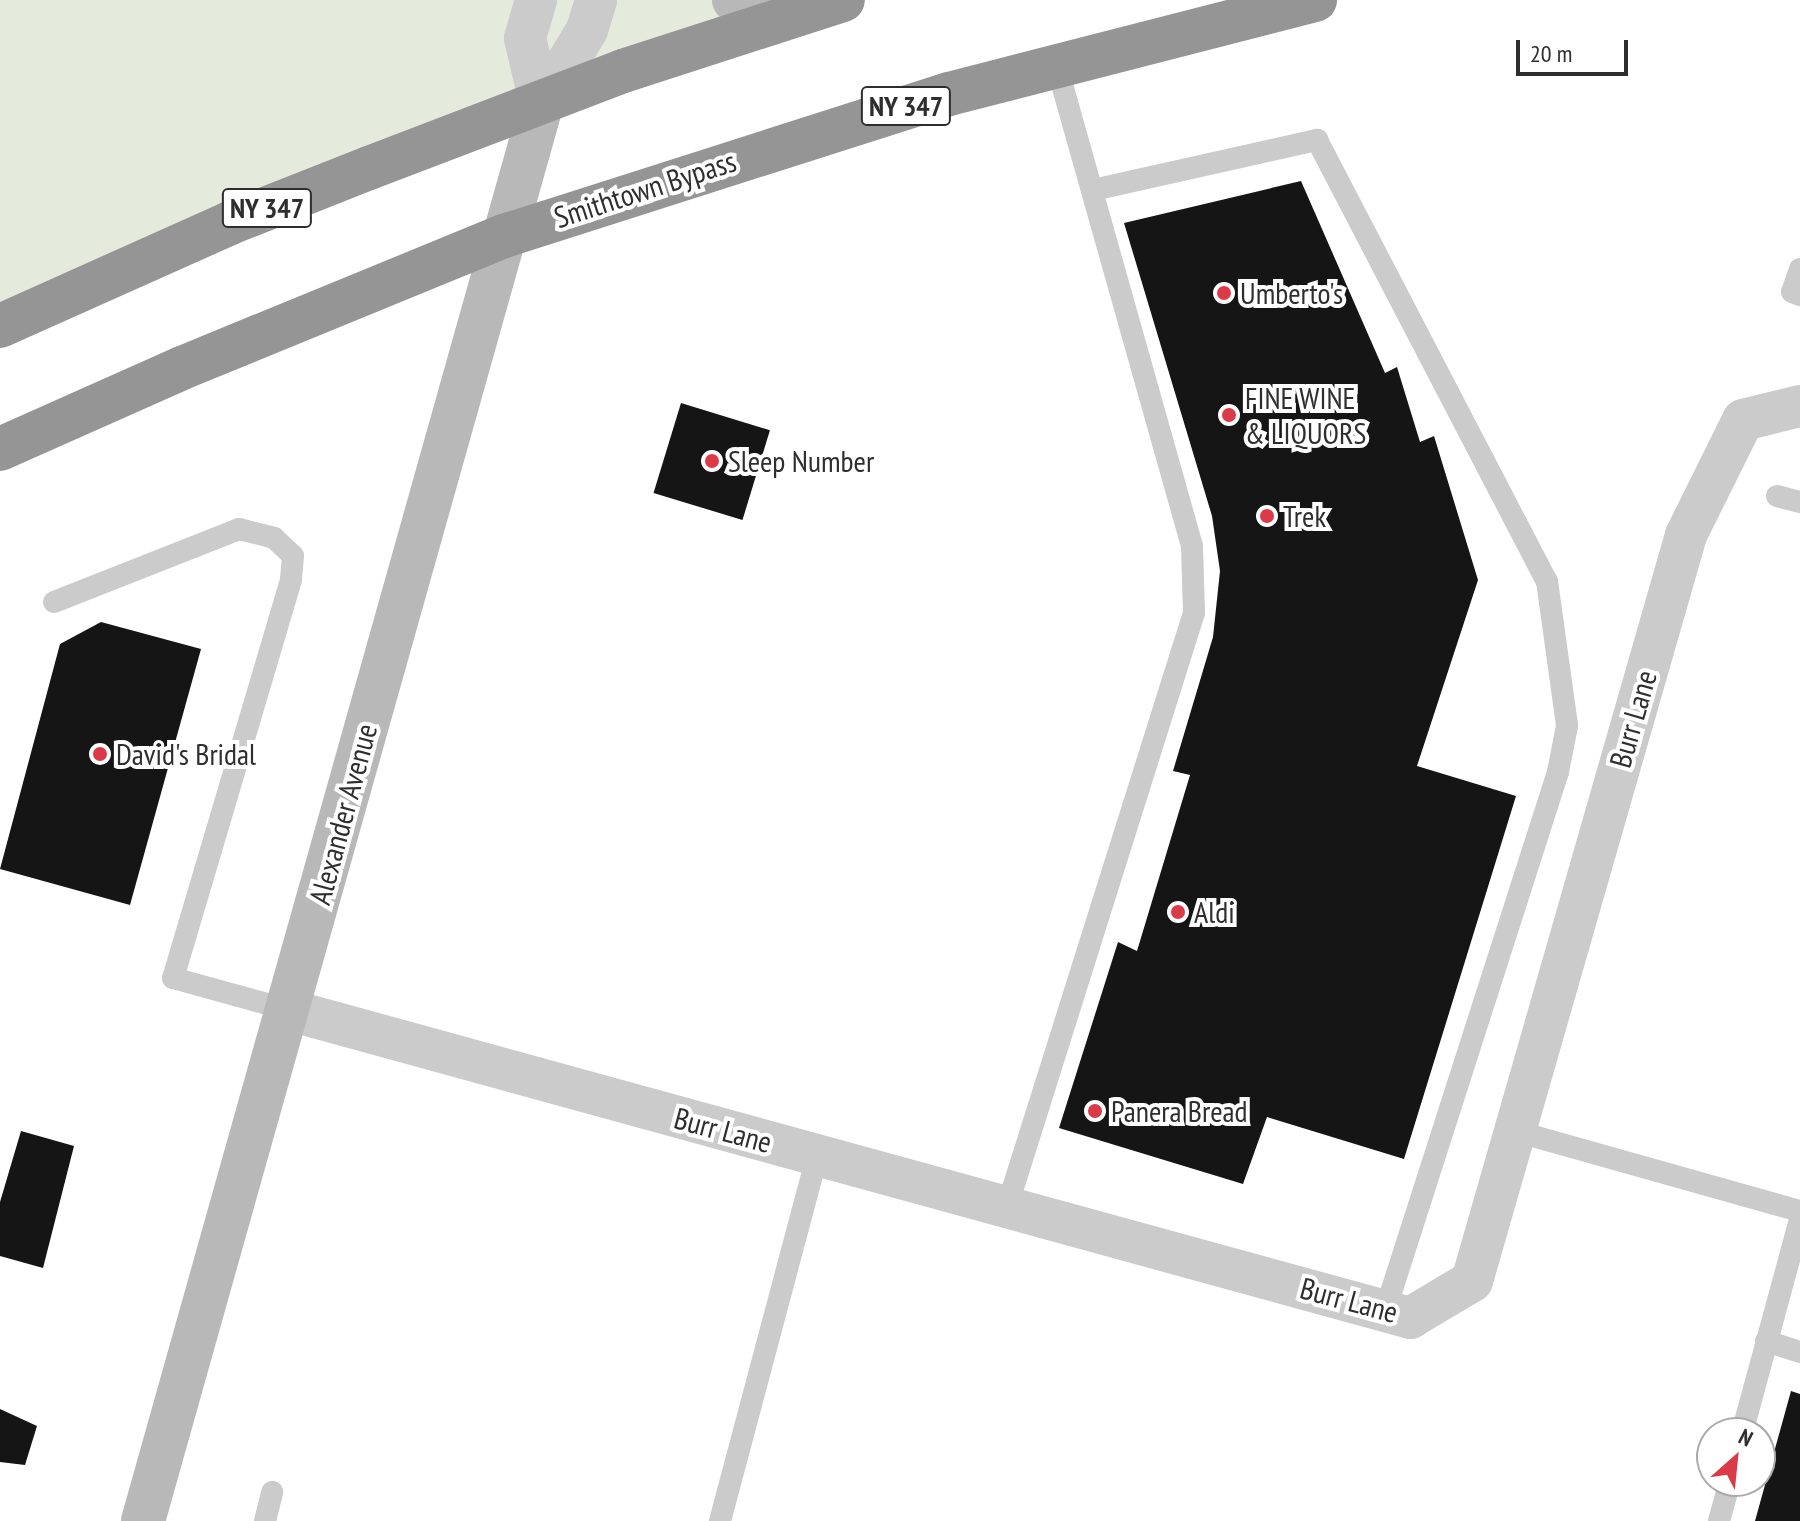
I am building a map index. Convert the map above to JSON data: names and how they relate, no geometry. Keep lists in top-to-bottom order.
{
  "streets": {
    "highway": ["NY 347", "Smithtown Bypass"],
    "street": ["Burr Lane", "Alexander Avenue"]
  },
  "crossings": [
    ["NY 347", "Alexander Avenue"],
    ["Smithtown Bypass", "Alexander Avenue"],
    ["Burr Lane", "Alexander Avenue"]
  ],
  "places": [
    "Umberto's",
    "FINE WINE & LIQUORS",
    "Sleep Number",
    "Trek",
    "David's Bridal",
    "Aldi",
    "Panera Bread"
  ],
  "scale_bar": "20 m",
  "north": "top right"
}
